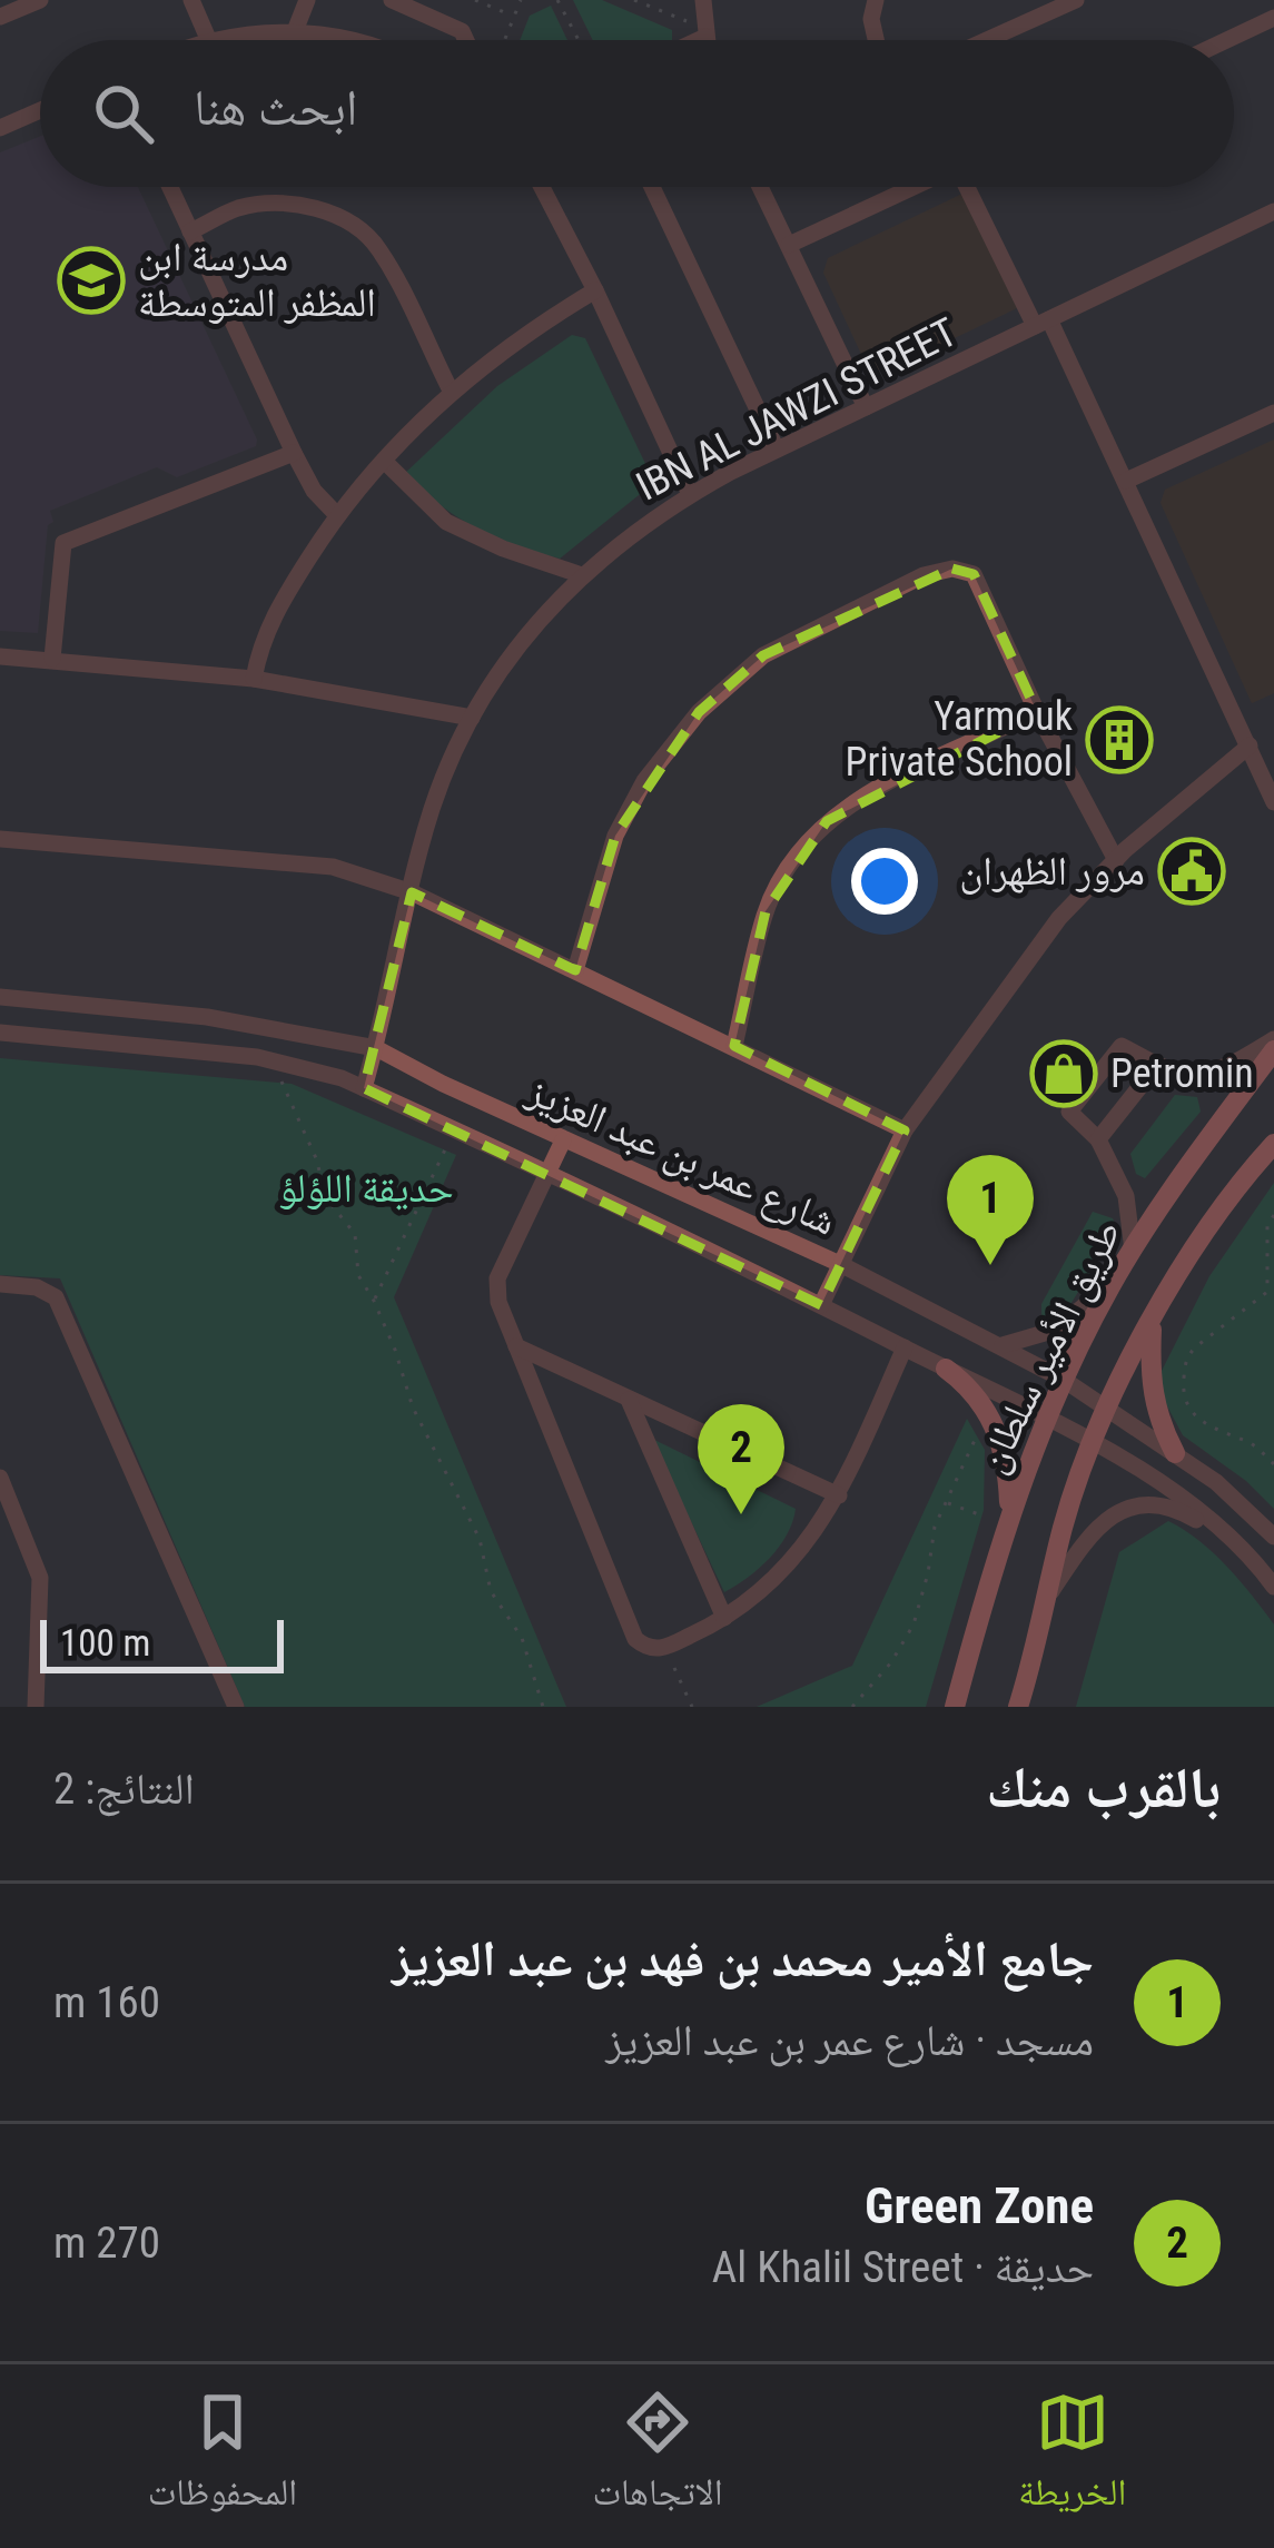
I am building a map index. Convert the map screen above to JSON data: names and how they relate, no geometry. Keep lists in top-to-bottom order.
{
  "streets": {
    "main road": ["طريق الأمير سلطان"],
    "street": ["IBN AL JAWZI STREET", "شارع عمر بن عبد العزيز"]
  },
  "crossings": [
    ["IBN AL JAWZI STREET", "شارع عمر بن عبد العزيز"],
    ["شارع عمر بن عبد العزيز", "طريق الأمير سلطان"]
  ],
  "parks": ["حديقة اللؤلؤ"],
  "places": {
    "school or university": ["مدرسة ابن المظفر المتوسطة"],
    "building": ["Yarmouk Private School"],
    "public building": ["مرور الظهران"],
    "shop": ["Petromin"]
  },
  "scale_bar": "100 m",
  "page": {
    "search": "ابحث هنا",
    "pins": ["1", "2"],
    "scale": "100 m",
    "heading": ["بالقرب منك", "النتائج: 2"],
    "list": [
      {
        "mark": "1",
        "name": "جامع الأمير محمد بن فهد بن عبد العزيز",
        "note": "مسجد · شارع عمر بن عبد العزيز",
        "value": "160 m"
      },
      {
        "mark": "2",
        "name": "Green Zone",
        "note": "حديقة · Al Khalil Street",
        "value": "270 m"
      }
    ],
    "nav": ["الخريطة", "الاتجاهات", "المحفوظات"]
  }
}
